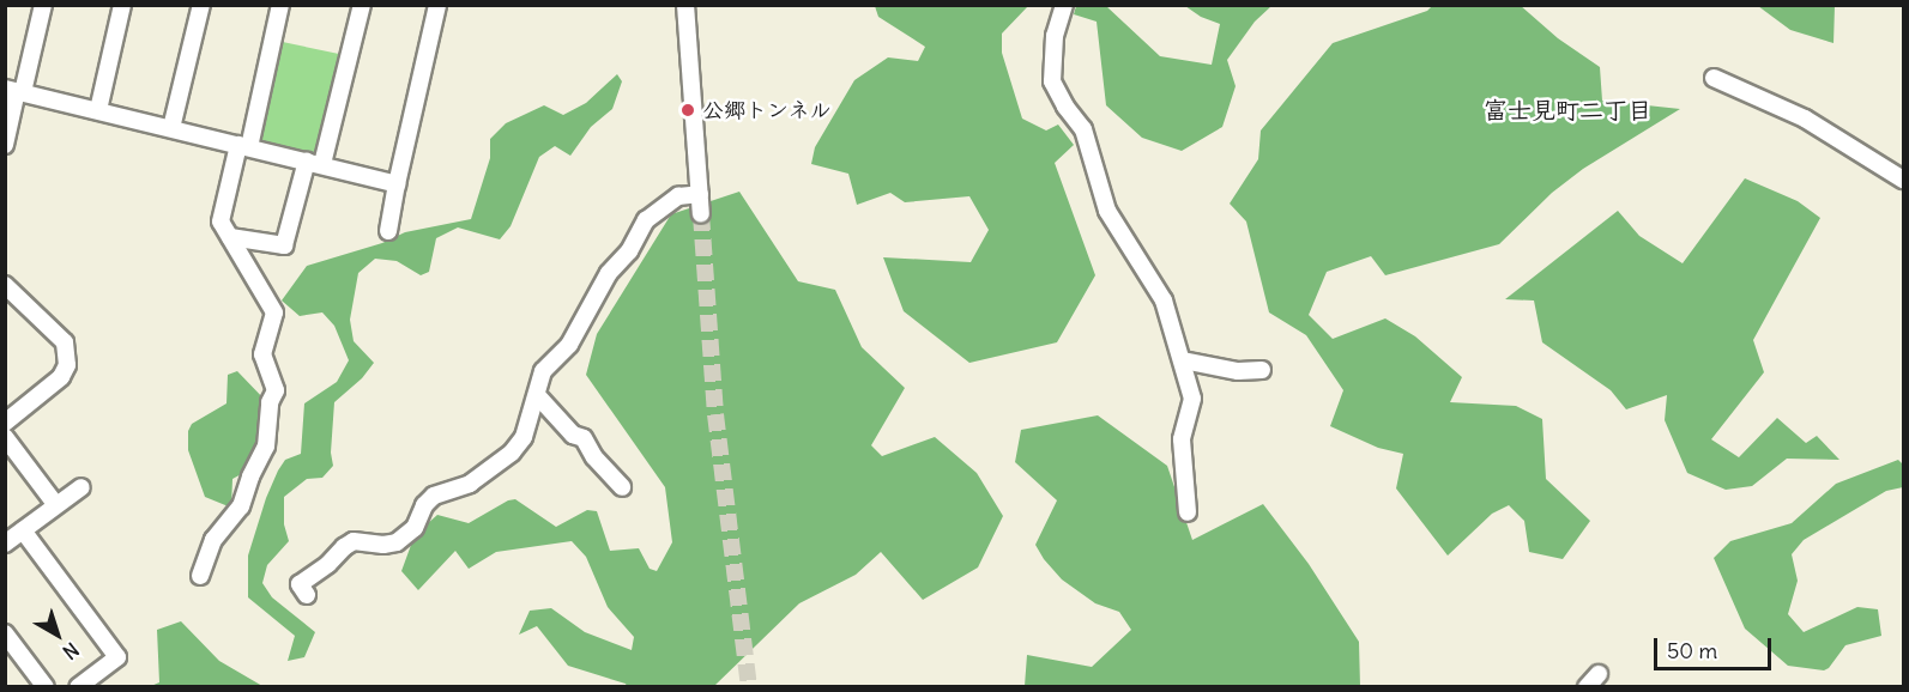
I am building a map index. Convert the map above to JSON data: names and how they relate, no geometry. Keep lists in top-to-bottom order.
{
  "districts": ["富士見町二丁目"],
  "places": ["公郷トンネル"],
  "scale_bar": "50 m",
  "north": "bottom right"
}
